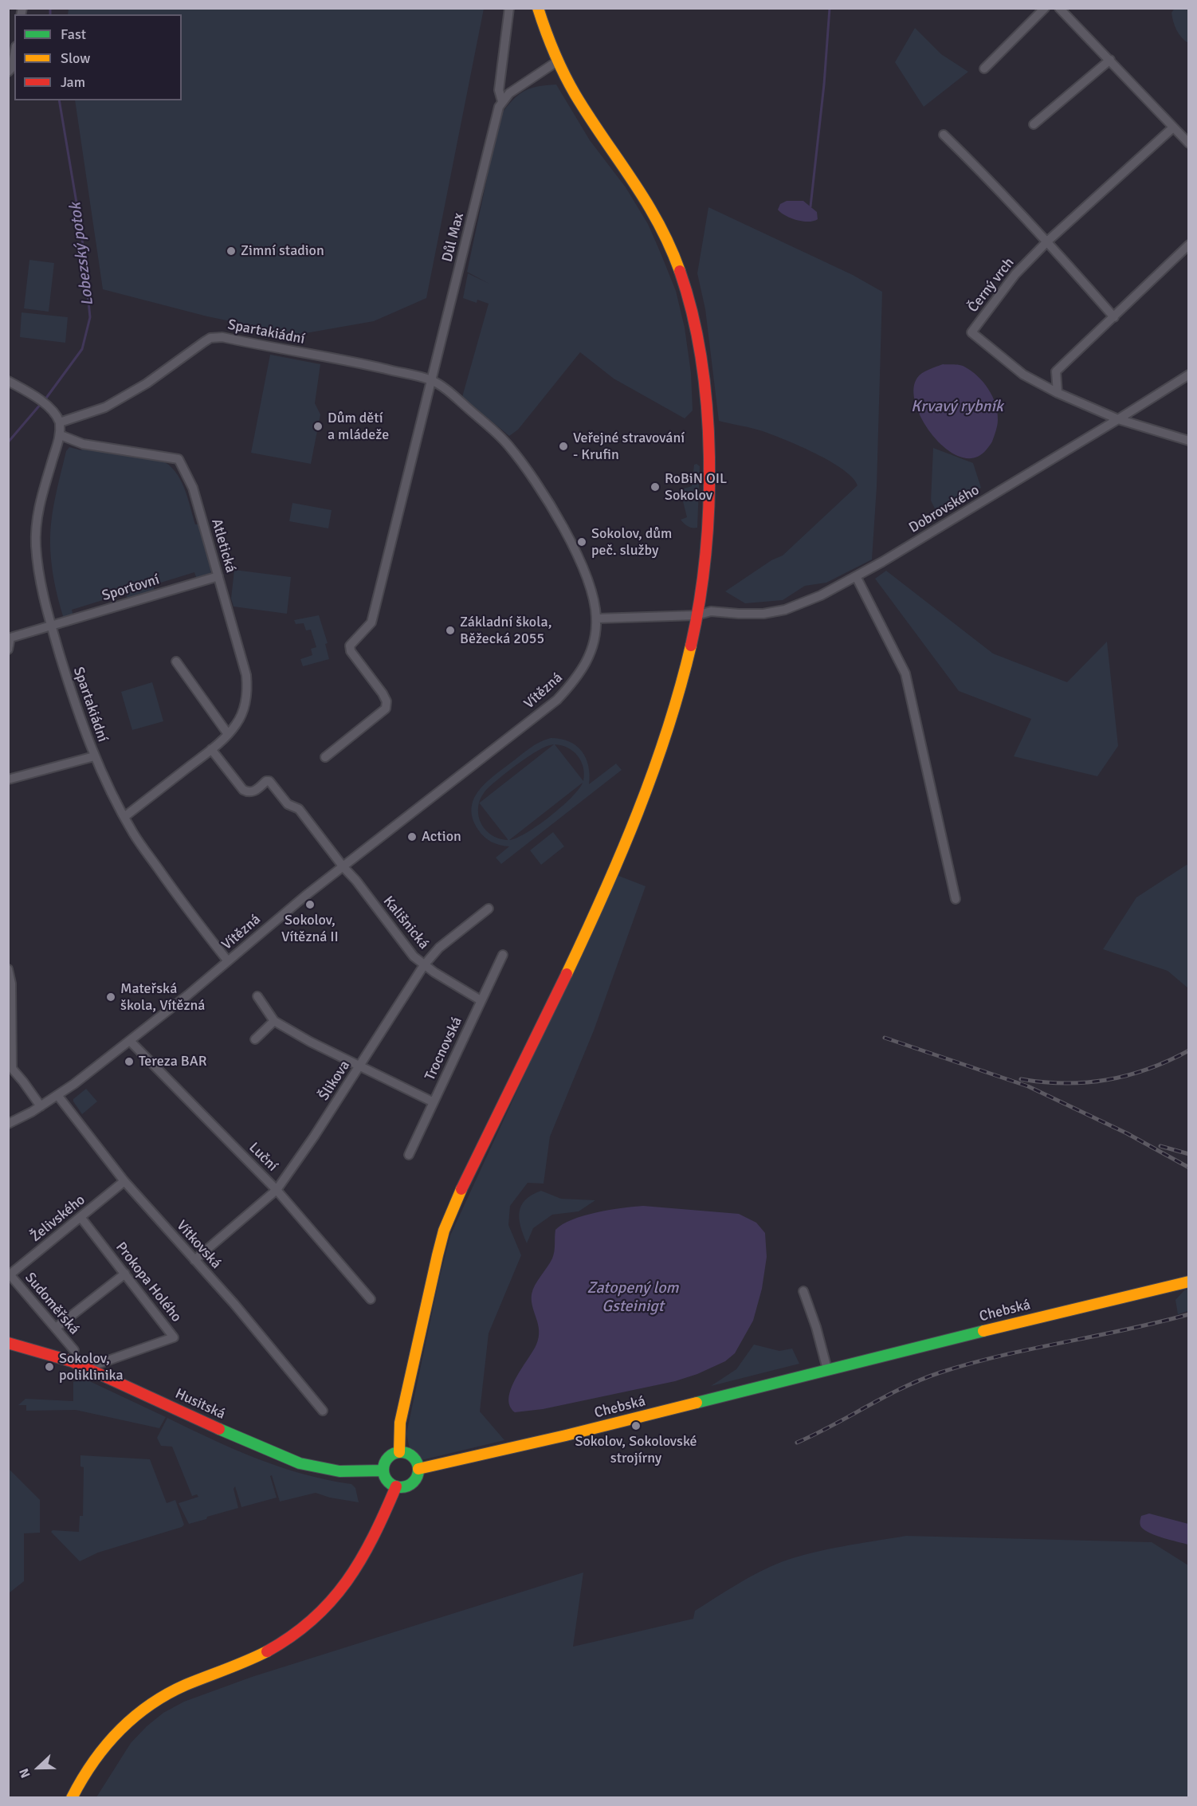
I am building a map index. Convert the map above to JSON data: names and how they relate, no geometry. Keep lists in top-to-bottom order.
{
  "streets": {
    "main road": ["Chebská", "Husitská"],
    "street": [
      "Důl Max",
      "Černý vrch",
      "Spartakiádní",
      "Dobrovského",
      "Atletická",
      "Sportovní",
      "Vítězná",
      "Kališnická",
      "Trocnovská",
      "Šlikova",
      "Luční",
      "Želivského",
      "Vítkovská",
      "Prokopa Holého",
      "Sudoměřská"
    ]
  },
  "crossings": [
    ["Důl Max", "Spartakiádní"],
    ["Důl Max", "Vítězná"],
    ["Černý vrch", "Dobrovského"],
    ["Spartakiádní", "Atletická"],
    ["Spartakiádní", "Sportovní"],
    ["Spartakiádní", "Vítězná"],
    ["Dobrovského", "Vítězná"],
    ["Atletická", "Sportovní"],
    ["Vítězná", "Kališnická"],
    ["Vítězná", "Luční"],
    ["Vítězná", "Vítkovská"],
    ["Kališnická", "Trocnovská"],
    ["Kališnická", "Šlikova"],
    ["Šlikova", "Luční"],
    ["Šlikova", "Vítkovská"],
    ["Želivského", "Vítkovská"],
    ["Želivského", "Prokopa Holého"],
    ["Želivského", "Sudoměřská"],
    ["Prokopa Holého", "Husitská"],
    ["Chebská", "Husitská"]
  ],
  "water": ["Lobezský potok", "Krvavý rybník", "Zatopený lom Gsteinigt"],
  "places": [
    "Zimní stadion",
    "Dům dětí a mládeže",
    "Veřejné stravování - Krufin",
    "RoBiN OIL Sokolov",
    "Sokolov, dům peč. služby",
    "Základní škola, Běžecká 2055",
    "Action",
    "Sokolov, Vítězná II",
    "Mateřská škola, Vítězná",
    "Tereza BAR",
    "Sokolov, poliklinika",
    "Sokolov, Sokolovské strojírny"
  ],
  "legend": ["Fast", "Slow", "Jam"],
  "north": "left"
}
